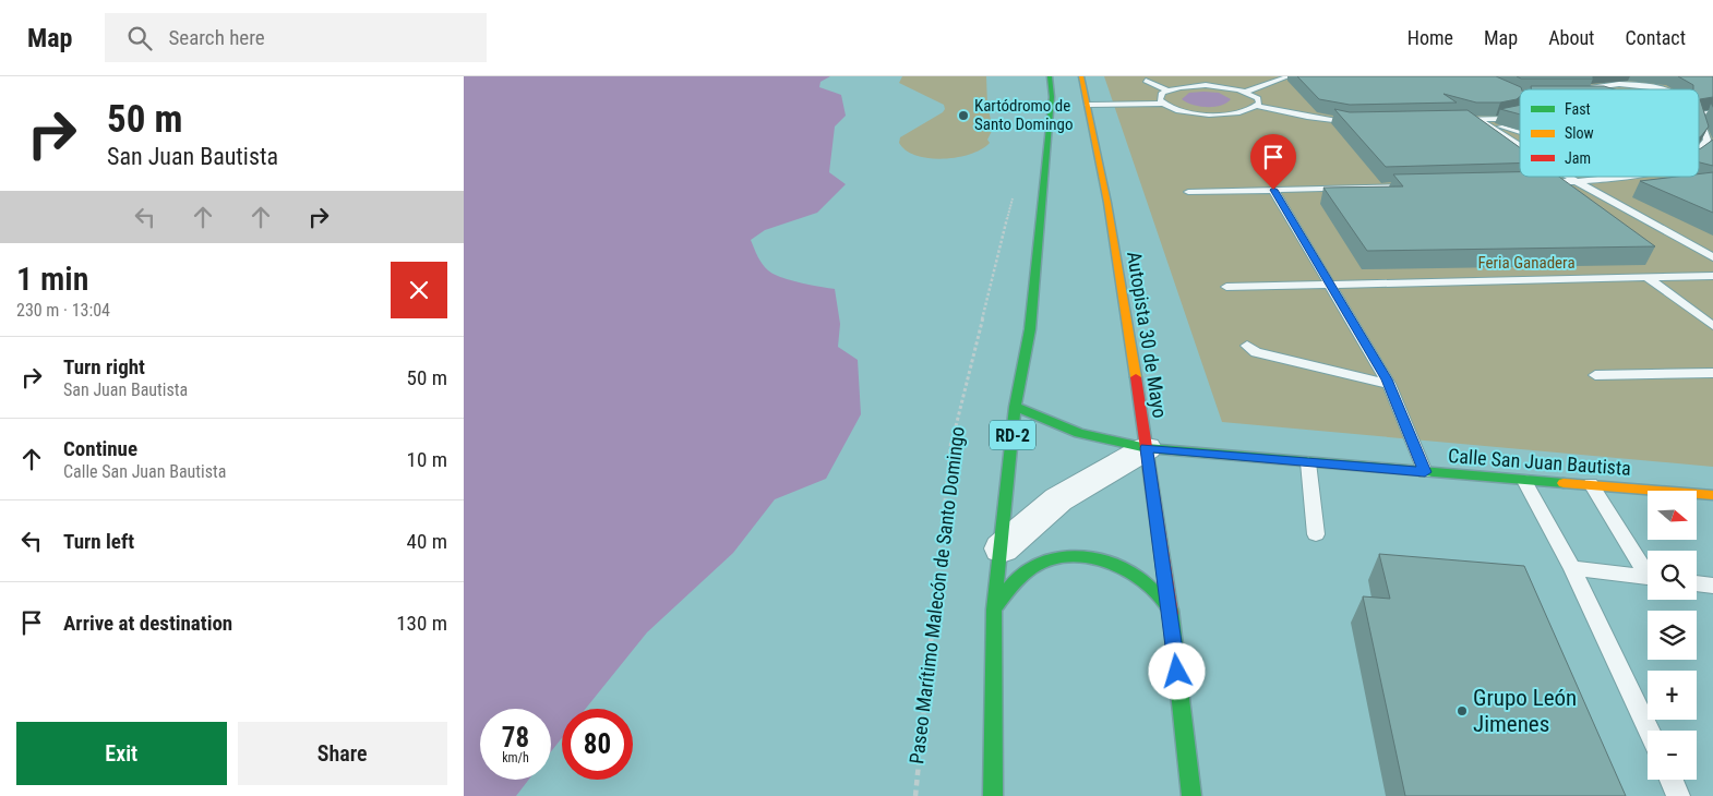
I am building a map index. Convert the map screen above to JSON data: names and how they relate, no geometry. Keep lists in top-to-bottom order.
{
  "streets": {
    "main road": ["Autopista 30 de Mayo", "RD-2", "Calle San Juan Bautista"],
    "path": ["Paseo Marítimo Malecón de Santo Domingo"]
  },
  "crossings": [
    ["Autopista 30 de Mayo", "Calle San Juan Bautista"],
    ["RD-2", "Calle San Juan Bautista"]
  ],
  "parks": ["Feria Ganadera"],
  "places": ["Kartódromo de Santo Domingo", "Grupo León Jimenes"],
  "legend": ["Fast", "Slow", "Jam"],
  "north": "right",
  "page": {
    "header": "Map",
    "search": "Search here",
    "nav": [
      "Home",
      "Map",
      "About",
      "Contact"
    ],
    "turn": ["50 m", "San Juan Bautista"],
    "heading": ["1 min", "230 m · 13:04"],
    "list": [
      {
        "name": "Turn right",
        "note": "San Juan Bautista",
        "value": "50 m"
      },
      {
        "name": "Continue",
        "note": "Calle San Juan Bautista",
        "value": "10 m"
      },
      {
        "name": "Turn left",
        "value": "40 m"
      },
      {
        "name": "Arrive at destination",
        "value": "130 m"
      }
    ],
    "map_buttons": ["+", "−"],
    "speed": "78 km/h",
    "limit": "80",
    "buttons": ["Exit", "Share"]
  }
}
